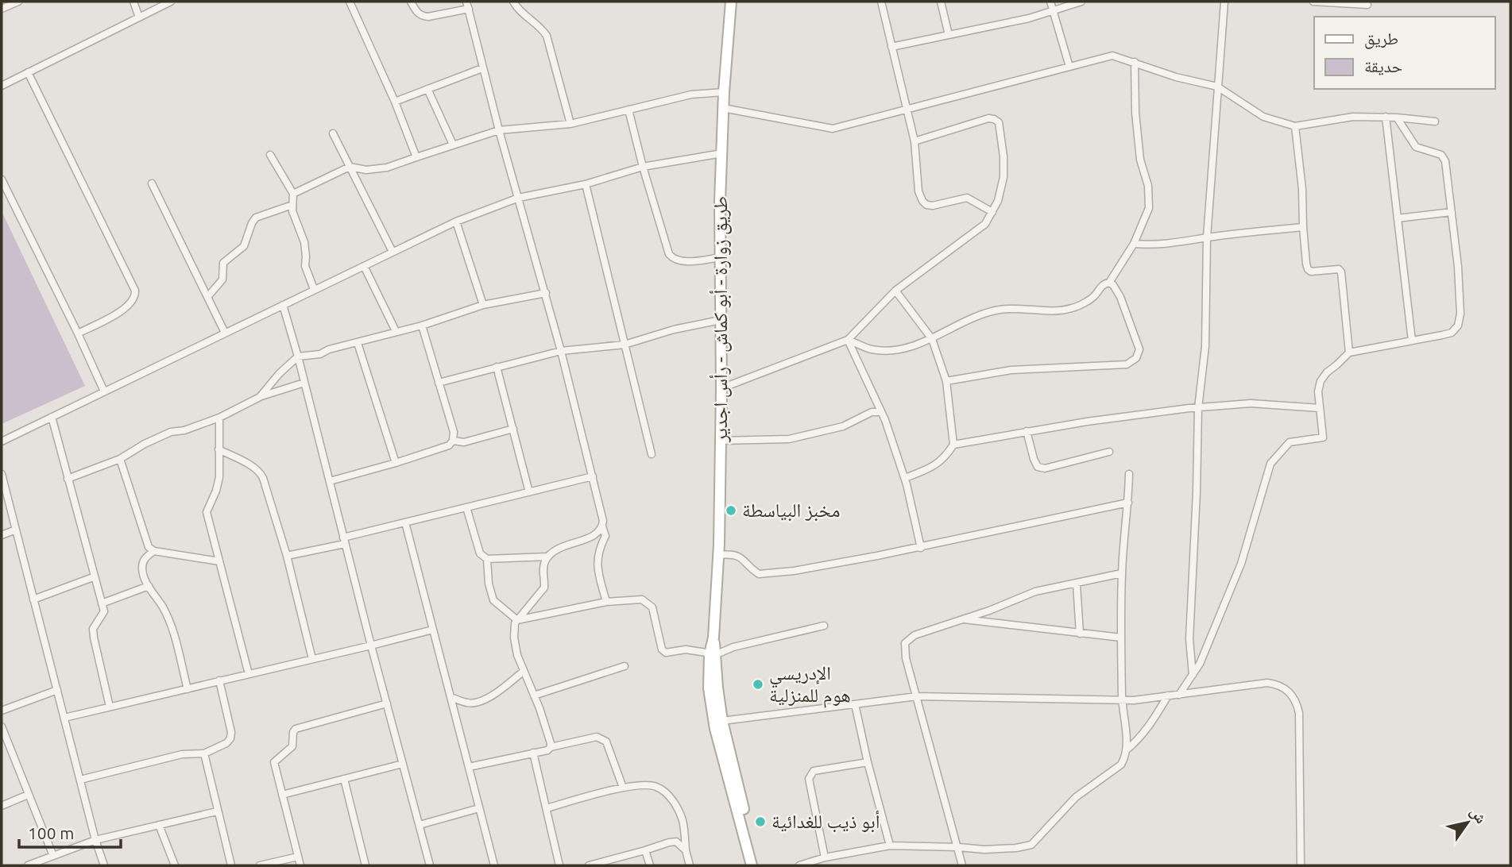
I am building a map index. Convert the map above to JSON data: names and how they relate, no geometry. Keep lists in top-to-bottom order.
{
  "streets": {
    "main road": ["طريق زوارة - أبو كماش - رأس اجدير"]
  },
  "places": ["مخبز البياسطة", "الإدريسي هوم للمنزلية", "أبو ذيب للغدائية"],
  "legend": ["طريق", "حديقة"],
  "scale_bar": "100 m",
  "north": "top right"
}
